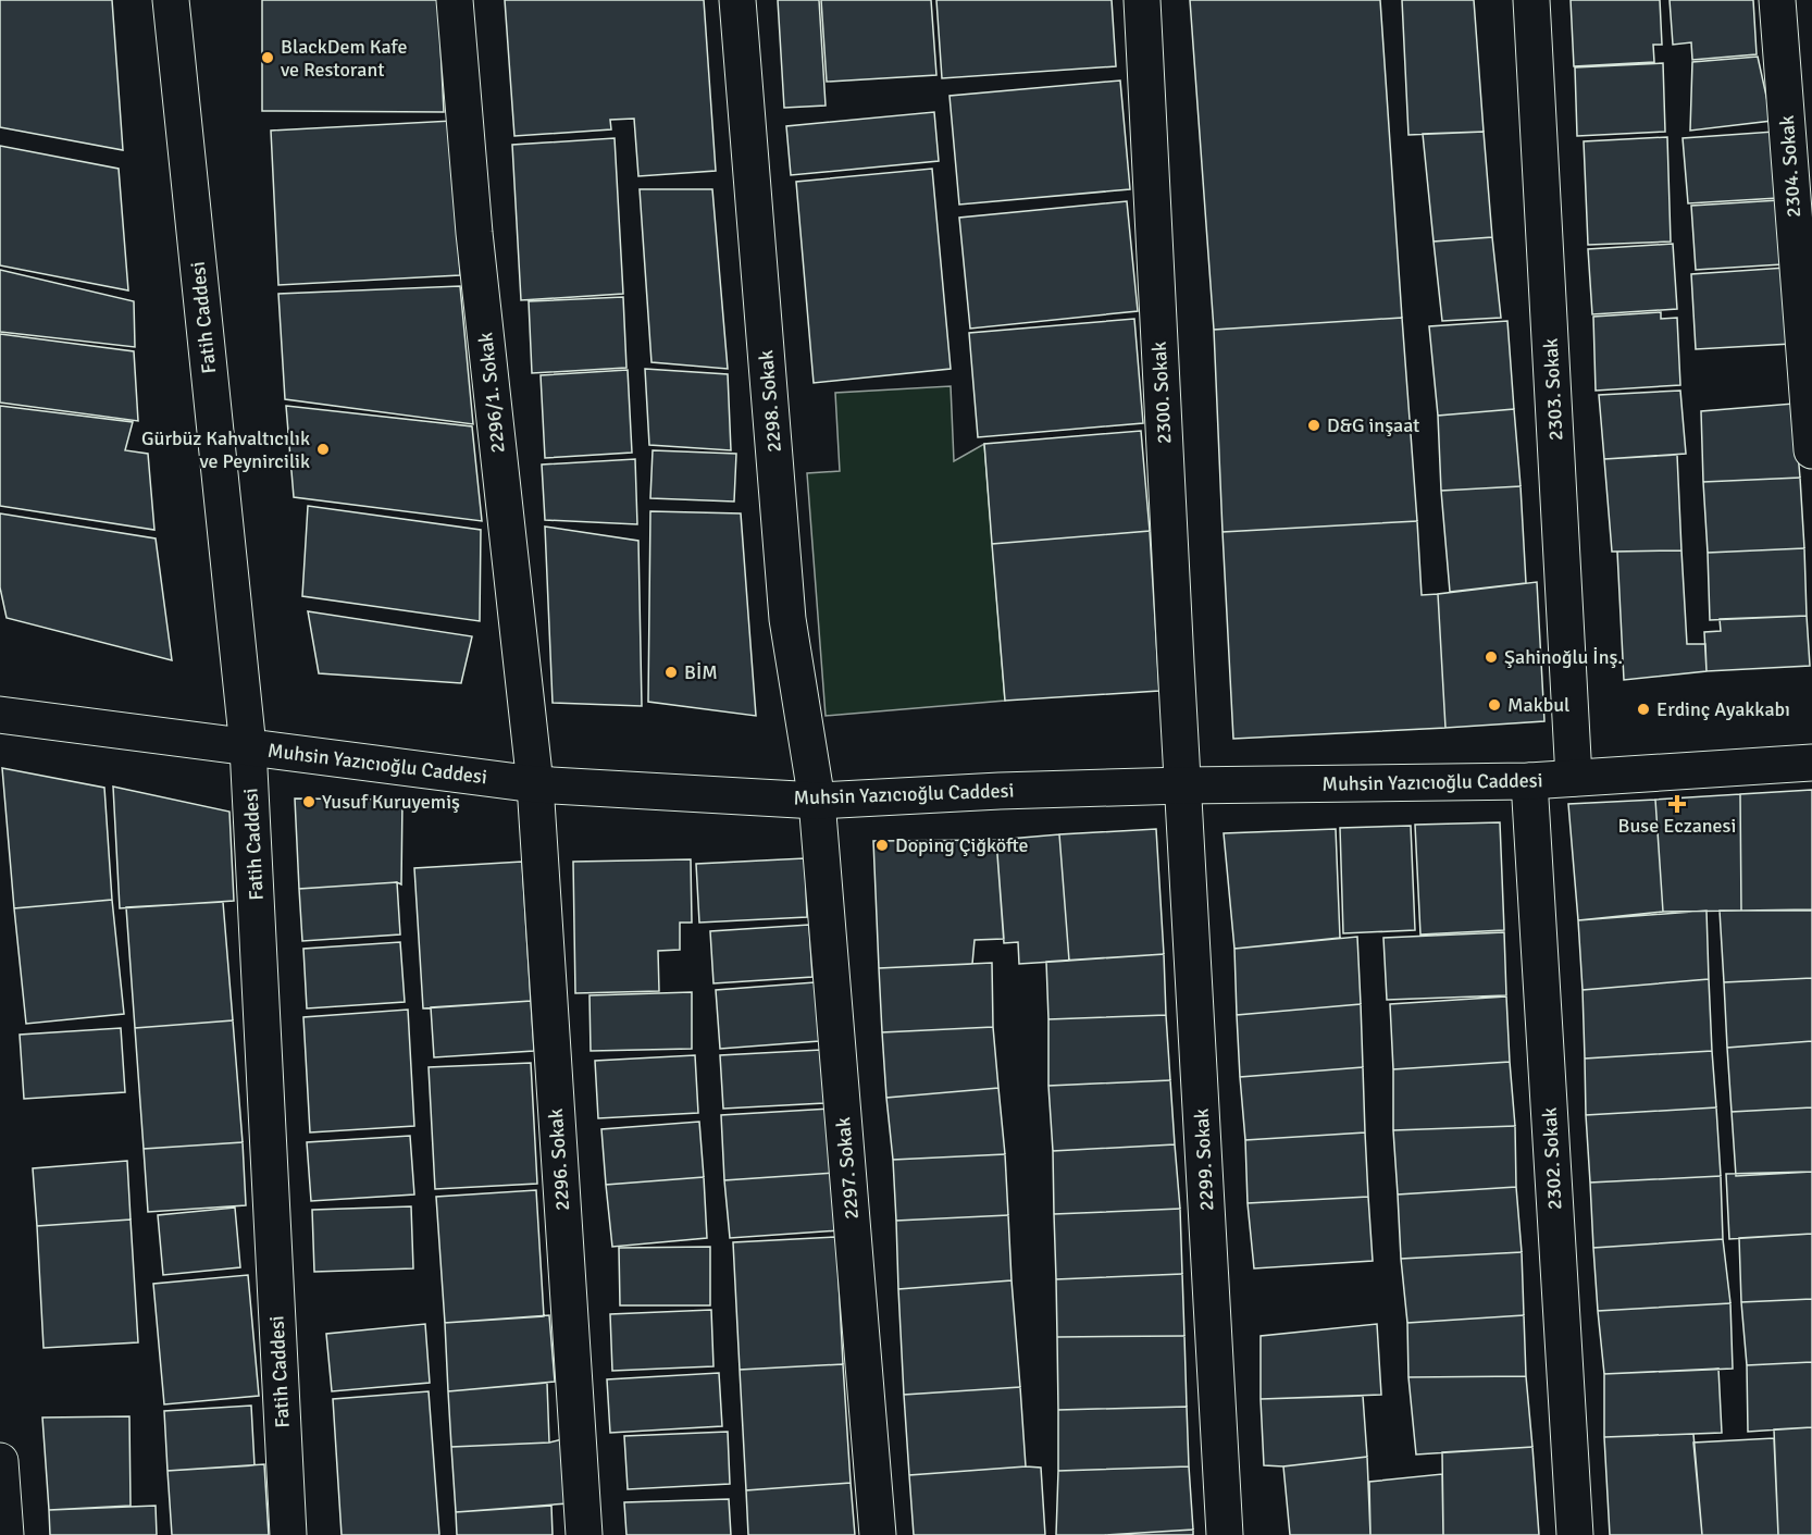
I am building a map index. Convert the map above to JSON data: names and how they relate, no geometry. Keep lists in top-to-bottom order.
{
  "streets": {
    "street": [
      "2304. Sokak",
      "Fatih Caddesi",
      "2303. Sokak",
      "2296/1. Sokak",
      "2300. Sokak",
      "2298. Sokak",
      "Muhsin Yazıcıoğlu Caddesi",
      "2302. Sokak",
      "2296. Sokak",
      "2299. Sokak",
      "2297. Sokak"
    ]
  },
  "crossings": [
    ["Fatih Caddesi", "Muhsin Yazıcıoğlu Caddesi"],
    ["2303. Sokak", "Muhsin Yazıcıoğlu Caddesi"],
    ["2296/1. Sokak", "Muhsin Yazıcıoğlu Caddesi"],
    ["2296/1. Sokak", "2296. Sokak"],
    ["2300. Sokak", "Muhsin Yazıcıoğlu Caddesi"],
    ["2300. Sokak", "2299. Sokak"],
    ["2298. Sokak", "Muhsin Yazıcıoğlu Caddesi"],
    ["2298. Sokak", "2297. Sokak"],
    ["Muhsin Yazıcıoğlu Caddesi", "2302. Sokak"],
    ["Muhsin Yazıcıoğlu Caddesi", "2296. Sokak"],
    ["Muhsin Yazıcıoğlu Caddesi", "2299. Sokak"],
    ["Muhsin Yazıcıoğlu Caddesi", "2297. Sokak"]
  ],
  "places": {
    "other": [
      "BlackDem Kafe ve Restorant",
      "D&G inşaat",
      "Gürbüz Kahvaltıcılık ve Peynircilik",
      "Şahinoğlu İnş.",
      "BİM",
      "Makbul",
      "Erdinç Ayakkabı",
      "Yusuf Kuruyemiş",
      "Doping Çiğköfte"
    ],
    "health": ["Buse Eczanesi"]
  }
}
